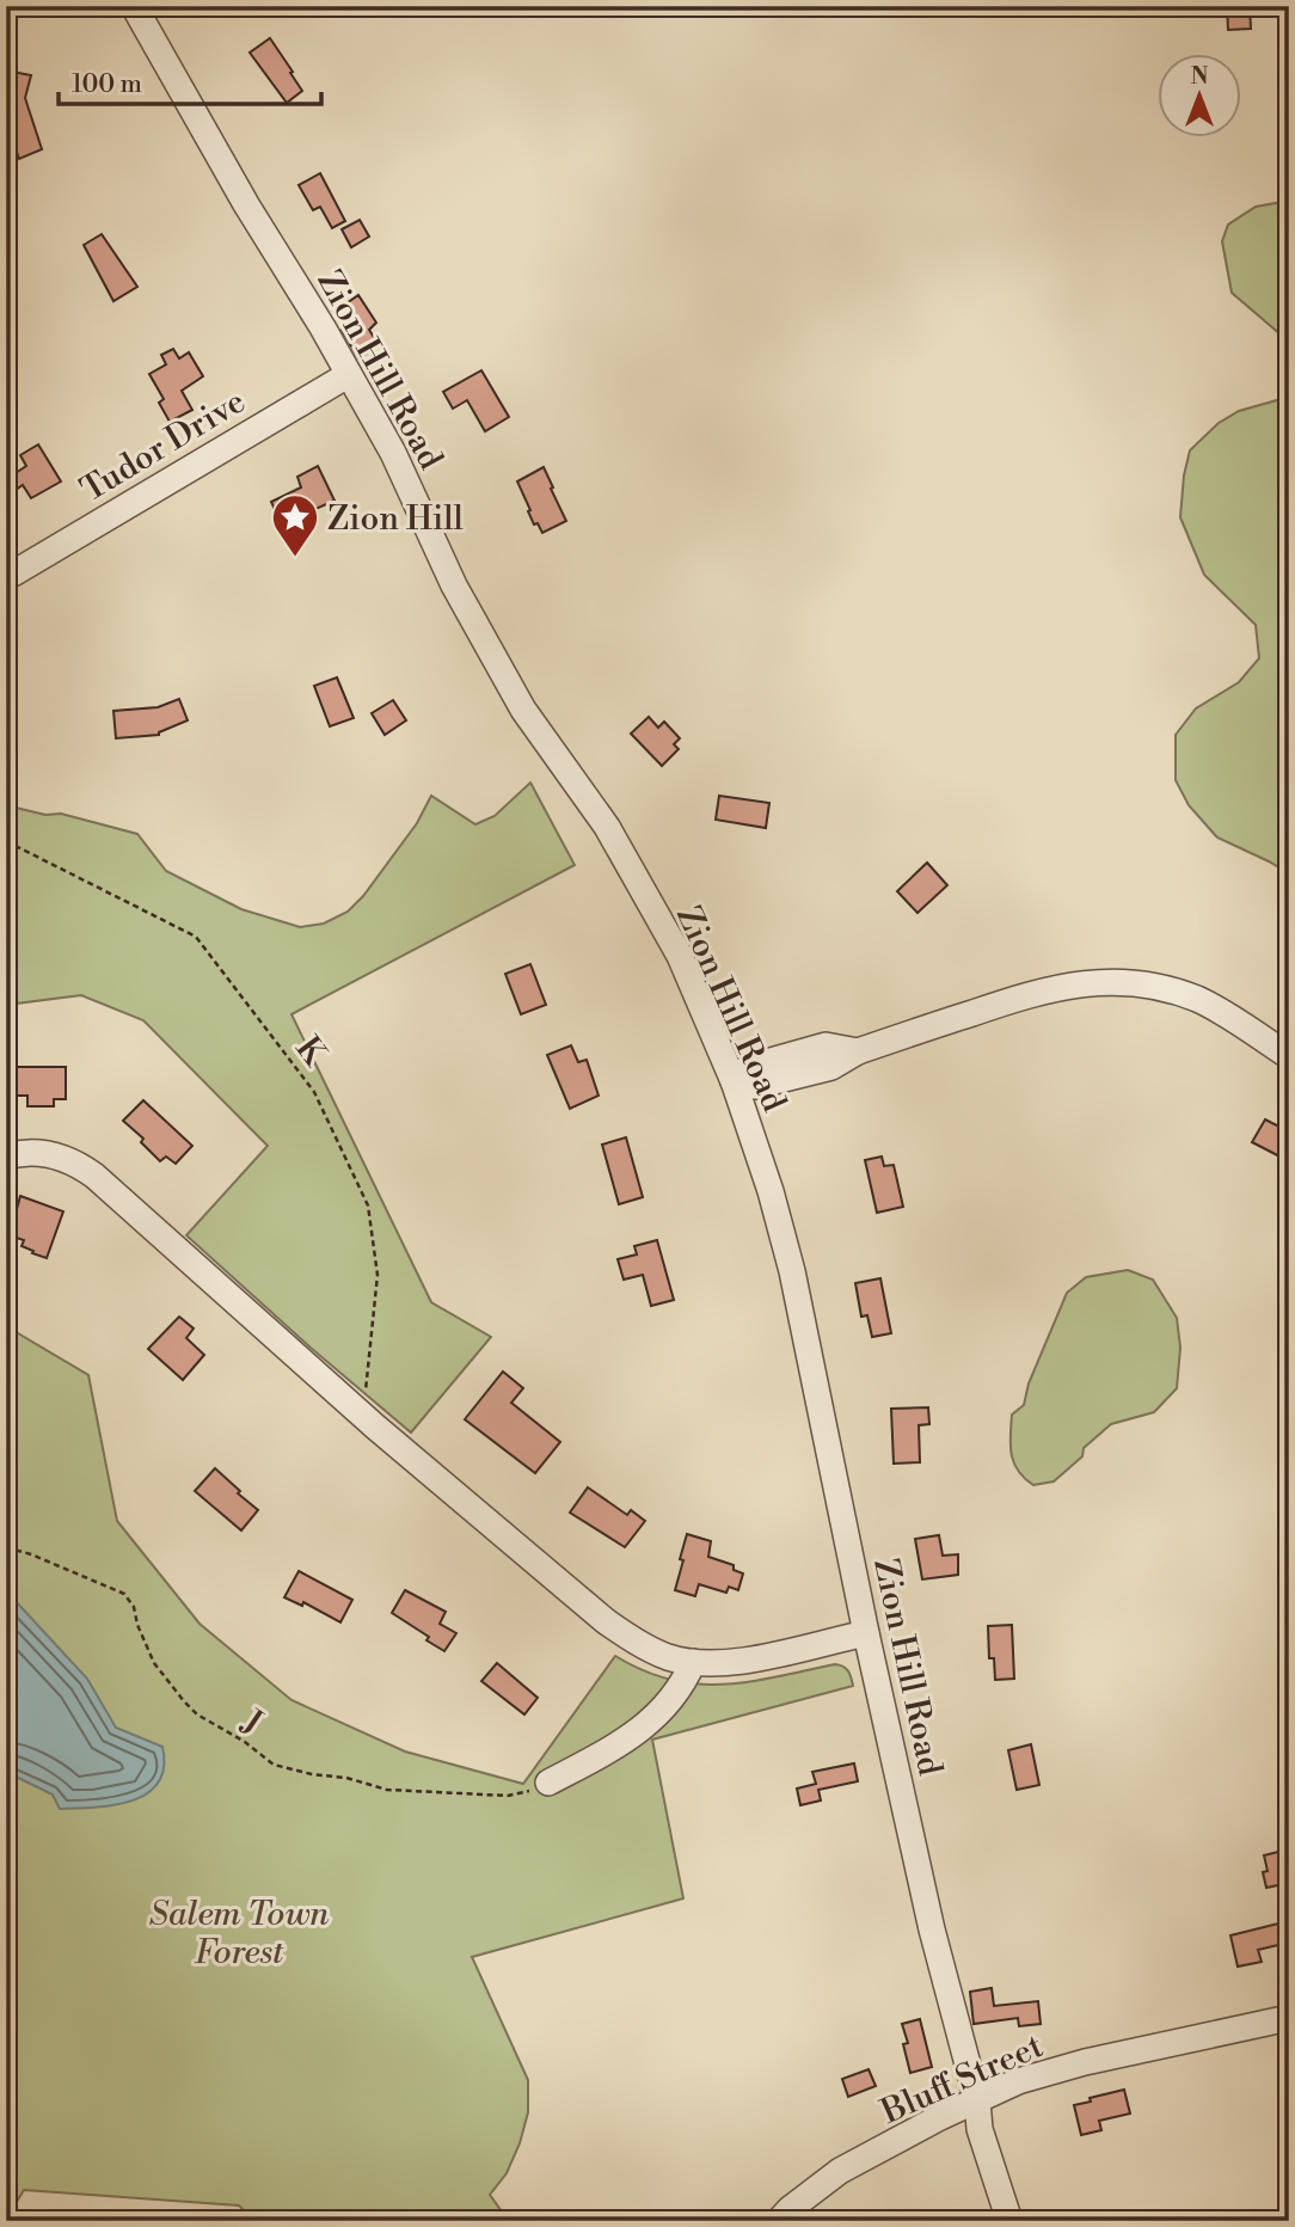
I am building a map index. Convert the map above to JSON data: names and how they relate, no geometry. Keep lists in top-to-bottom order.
{
  "streets": {
    "street": ["Zion Hill Road", "Tudor Drive", "Bluff Street"],
    "path": ["K", "J"]
  },
  "crossings": [
    ["Zion Hill Road", "Tudor Drive"],
    ["Zion Hill Road", "Bluff Street"]
  ],
  "parks": ["Salem Town Forest"],
  "places": {
    "place": ["Zion Hill"]
  },
  "scale_bar": "100 m",
  "north": "top"
}
